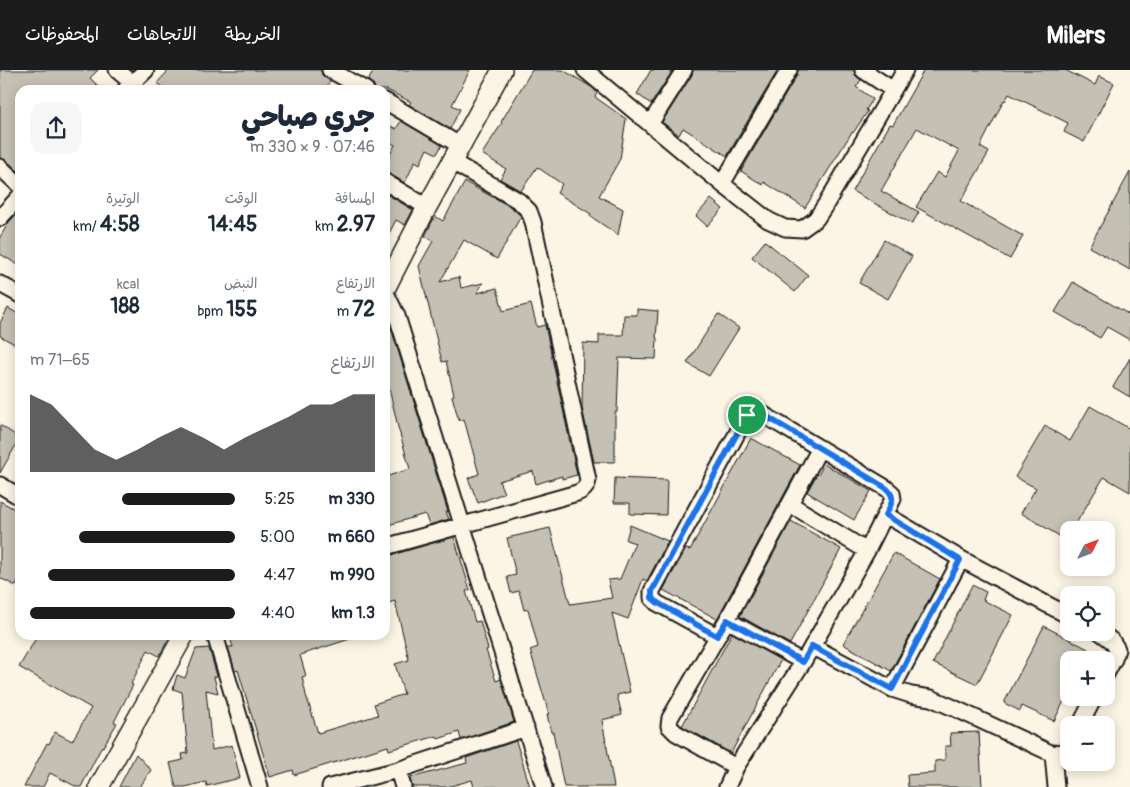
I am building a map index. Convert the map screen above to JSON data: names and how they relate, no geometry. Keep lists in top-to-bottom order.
{
  "north": "top right",
  "page": {
    "header": "Milers",
    "nav": ["الخريطة", "الاتجاهات", "المحفوظات"],
    "heading": ["جري صباحي", "07:46 · 9 × 330 m"],
    "stats": [
      ["المسافة", "2.97 km"],
      ["الوقت", "14:45"],
      ["الوتيرة", "4:58 /km"],
      ["الارتفاع", "72 m"],
      ["النبض", "155 bpm"],
      ["kcal", "188"]
    ],
    "chart": ["الارتفاع", "65–71 m"],
    "list": [
      {
        "name": "330 m",
        "note": "5:25"
      },
      {
        "name": "660 m",
        "note": "5:00"
      },
      {
        "name": "990 m",
        "note": "4:47"
      },
      {
        "name": "1.3 km",
        "note": "4:40"
      }
    ],
    "map_buttons": ["+", "−"]
  }
}
